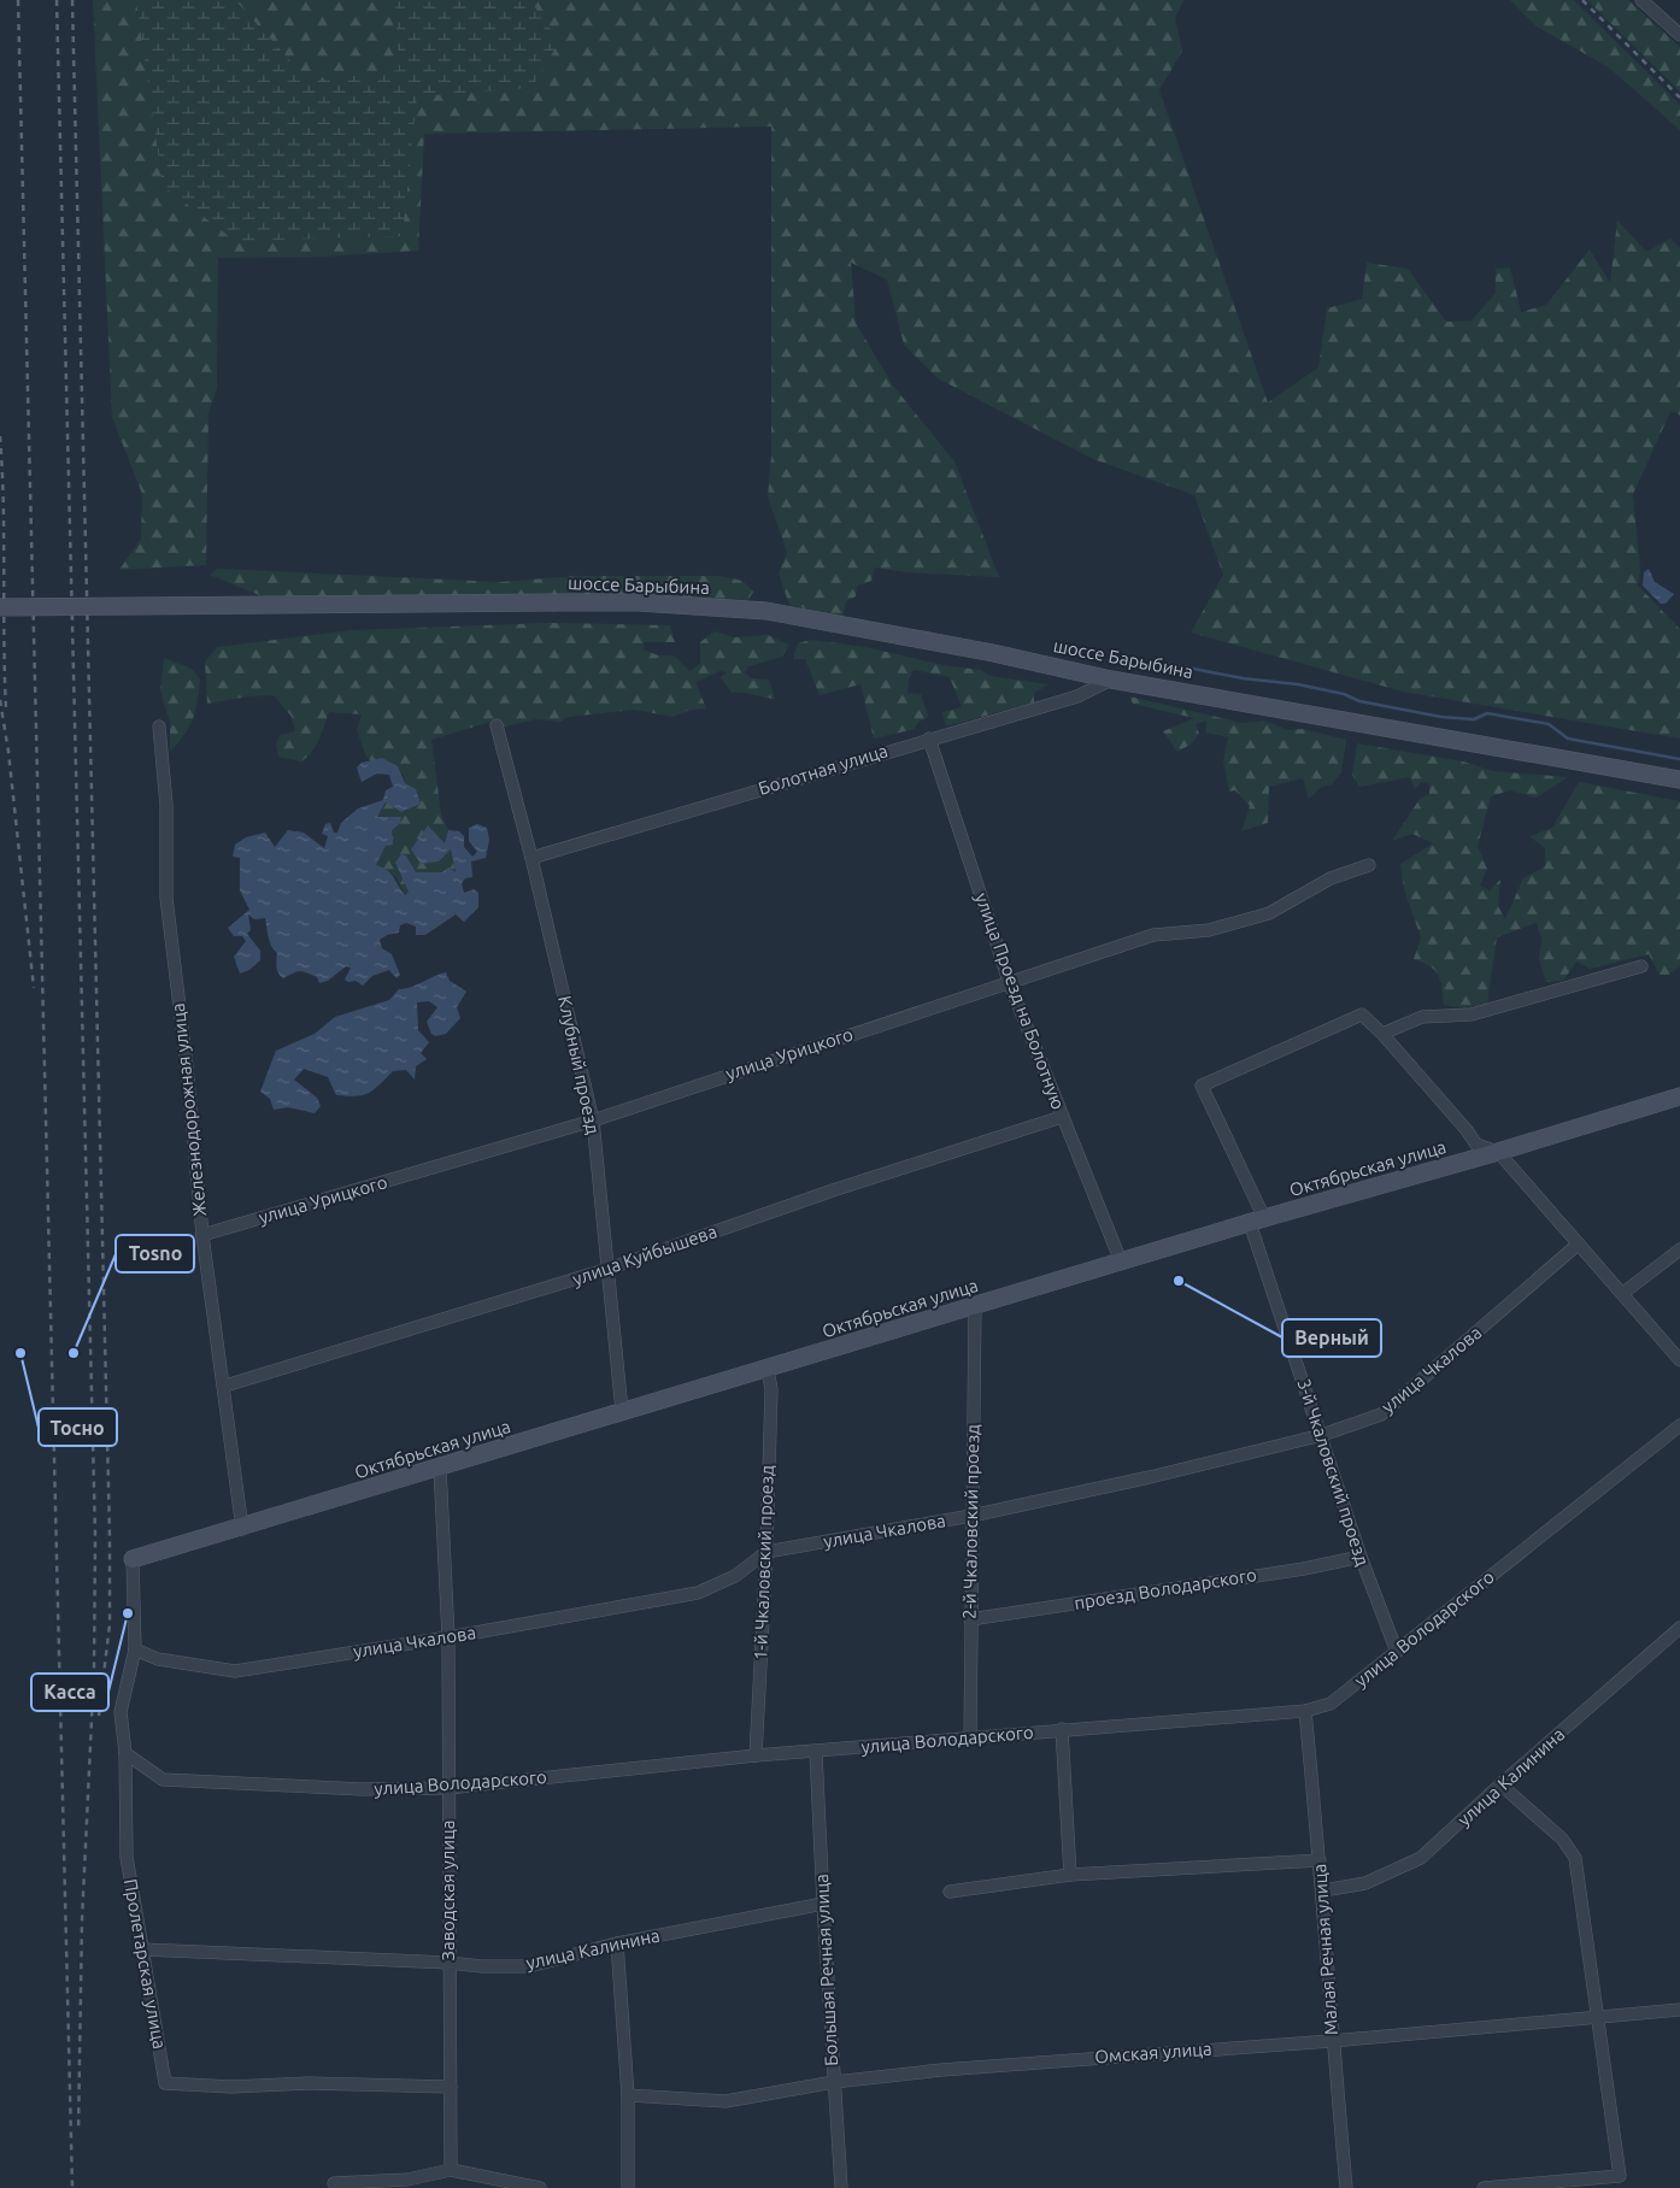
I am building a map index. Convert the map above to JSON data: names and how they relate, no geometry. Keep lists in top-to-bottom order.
{
  "streets": {
    "main road": ["шоссе Барыбина", "Октябрьская улица"],
    "street": [
      "Болотная улица",
      "улица Проезд на Болотную",
      "улица Урицкого",
      "Клубный проезд",
      "Железнодорожная улица",
      "улица Куйбышева",
      "улица Чкалова",
      "3-й Чкаловский проезд",
      "2-й Чкаловский проезд",
      "1-й Чкаловский проезд",
      "проезд Володарского",
      "улица Володарского",
      "улица Калинина",
      "Заводская улица",
      "Малая Речная улица",
      "Пролетарская улица",
      "Большая Речная улица",
      "Омская улица"
    ]
  },
  "crossings": [
    ["шоссе Барыбина", "Болотная улица"],
    ["Болотная улица", "улица Проезд на Болотную"],
    ["Болотная улица", "Клубный проезд"],
    ["улица Проезд на Болотную", "улица Урицкого"],
    ["улица Проезд на Болотную", "Октябрьская улица"],
    ["улица Проезд на Болотную", "улица Куйбышева"],
    ["улица Урицкого", "Клубный проезд"],
    ["улица Урицкого", "Железнодорожная улица"],
    ["Клубный проезд", "Октябрьская улица"],
    ["Клубный проезд", "улица Куйбышева"],
    ["Железнодорожная улица", "Октябрьская улица"],
    ["Железнодорожная улица", "улица Куйбышева"],
    ["Октябрьская улица", "3-й Чкаловский проезд"],
    ["Октябрьская улица", "2-й Чкаловский проезд"],
    ["Октябрьская улица", "1-й Чкаловский проезд"],
    ["Октябрьская улица", "Заводская улица"],
    ["Октябрьская улица", "Пролетарская улица"],
    ["улица Чкалова", "3-й Чкаловский проезд"],
    ["улица Чкалова", "2-й Чкаловский проезд"],
    ["улица Чкалова", "1-й Чкаловский проезд"],
    ["улица Чкалова", "Заводская улица"],
    ["улица Чкалова", "Пролетарская улица"],
    ["3-й Чкаловский проезд", "проезд Володарского"],
    ["3-й Чкаловский проезд", "улица Володарского"],
    ["2-й Чкаловский проезд", "проезд Володарского"],
    ["2-й Чкаловский проезд", "улица Володарского"],
    ["1-й Чкаловский проезд", "улица Володарского"],
    ["улица Володарского", "Заводская улица"],
    ["улица Володарского", "Малая Речная улица"],
    ["улица Володарского", "Пролетарская улица"],
    ["улица Володарского", "Большая Речная улица"],
    ["улица Калинина", "Заводская улица"],
    ["улица Калинина", "Малая Речная улица"],
    ["улица Калинина", "Пролетарская улица"],
    ["улица Калинина", "Большая Речная улица"],
    ["Заводская улица", "Пролетарская улица"],
    ["Малая Речная улица", "Омская улица"],
    ["Большая Речная улица", "Омская улица"]
  ],
  "places": [
    "Верный",
    "Тосно",
    "Tosno",
    "Касса"
  ]
}
